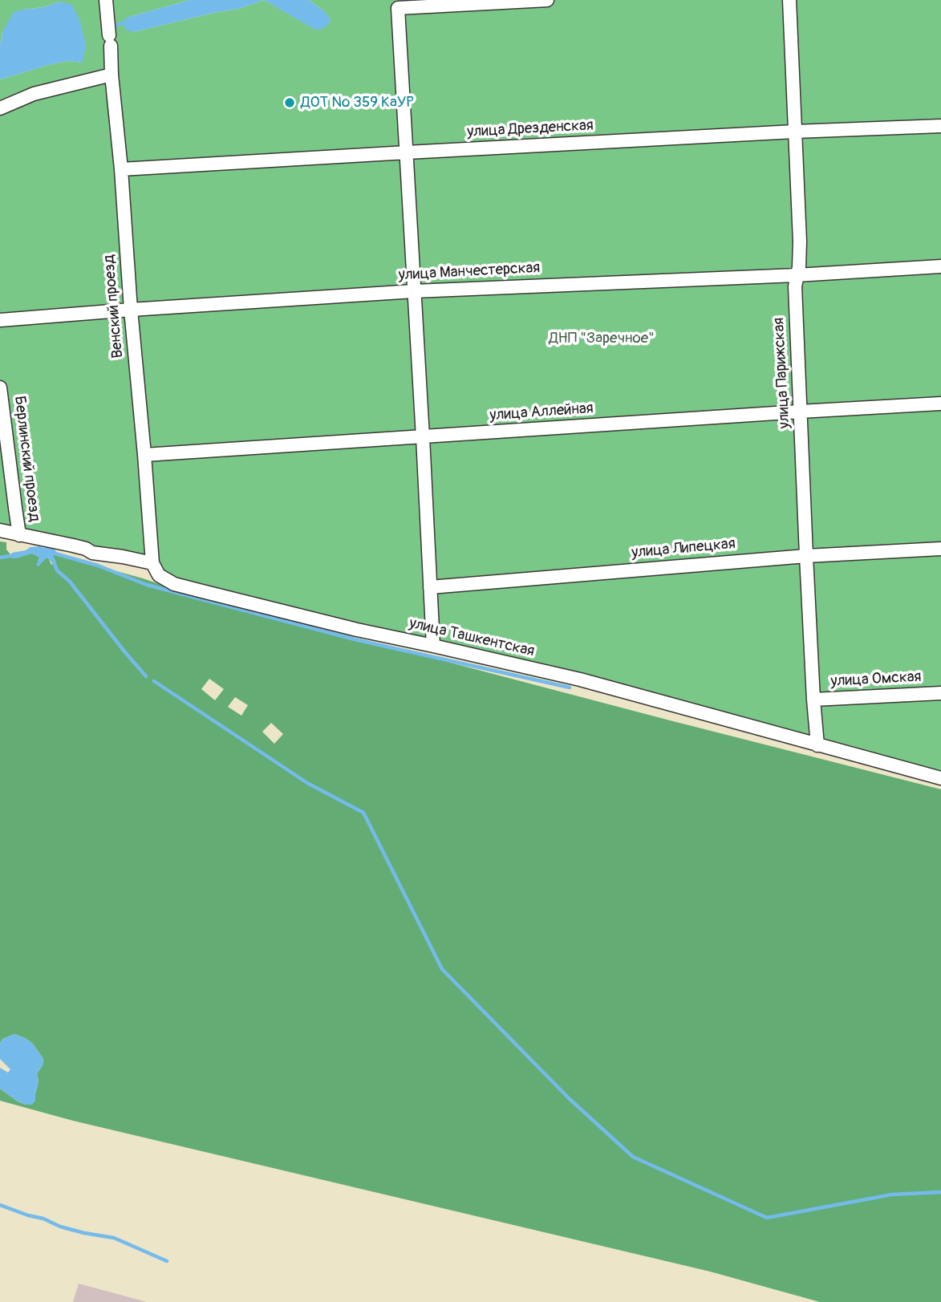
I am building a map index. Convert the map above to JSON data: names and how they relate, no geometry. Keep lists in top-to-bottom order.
{
  "streets": {
    "street": [
      "улица Дрезденская",
      "улица Манчестерская",
      "Венский проезд",
      "улица Парижская",
      "улица Аллейная",
      "Берлинский проезд",
      "улица Липецкая",
      "улица Ташкентская",
      "улица Омская"
    ]
  },
  "crossings": [
    ["улица Дрезденская", "Венский проезд"],
    ["улица Дрезденская", "улица Парижская"],
    ["улица Манчестерская", "Венский проезд"],
    ["улица Манчестерская", "улица Парижская"],
    ["Венский проезд", "улица Аллейная"],
    ["Венский проезд", "улица Ташкентская"],
    ["улица Парижская", "улица Аллейная"],
    ["улица Парижская", "улица Липецкая"],
    ["улица Парижская", "улица Ташкентская"],
    ["улица Парижская", "улица Омская"]
  ],
  "parks": ["ДНП \"Заречное\""],
  "places": ["ДОТ № 359 КаУР"]
}
